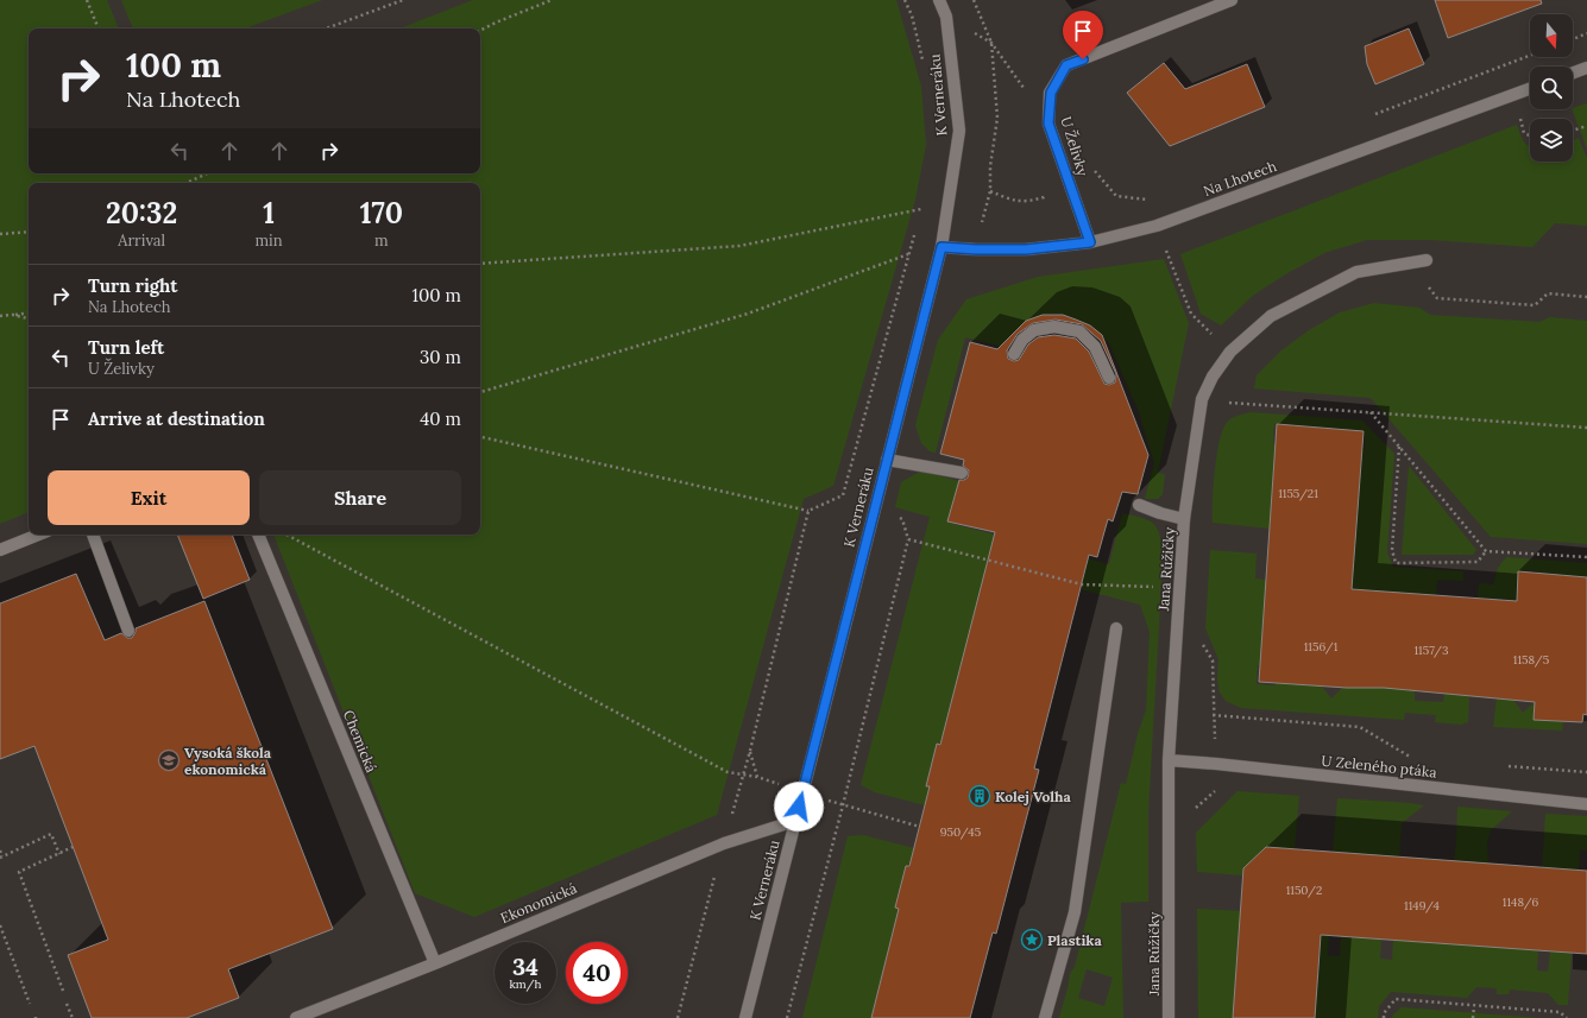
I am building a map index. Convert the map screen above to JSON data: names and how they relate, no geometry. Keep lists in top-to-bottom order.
{
  "streets": {
    "street": [
      "K Verneráku",
      "U Želivky",
      "Na Lhotech",
      "Jana Růžičky",
      "Chemická",
      "U Zeleného ptáka",
      "Ekonomická"
    ]
  },
  "crossings": [
    ["K Verneráku", "Na Lhotech"],
    ["K Verneráku", "Ekonomická"],
    ["U Želivky", "Na Lhotech"],
    ["Jana Růžičky", "U Zeleného ptáka"],
    ["Chemická", "Ekonomická"]
  ],
  "places": {
    "school or university": ["Vysoká škola ekonomická"],
    "building": ["Kolej Volha"],
    "place": ["Plastika"]
  },
  "house_numbers": [
    "1155/21",
    "1156/1",
    "1157/3",
    "1158/5",
    "950/45",
    "1150/2",
    "1148/6",
    "1149/4"
  ],
  "north": "bottom",
  "page": {
    "turn": ["100 m", "Na Lhotech"],
    "eta": [
      "20:32",
      "Arrival",
      "1",
      "min",
      "170",
      "m"
    ],
    "list": [
      {
        "name": "Turn right",
        "note": "Na Lhotech",
        "value": "100 m"
      },
      {
        "name": "Turn left",
        "note": "U Želivky",
        "value": "30 m"
      },
      {
        "name": "Arrive at destination",
        "value": "40 m"
      }
    ],
    "buttons": ["Exit", "Share"],
    "speed": "34 km/h",
    "limit": "40"
  }
}
